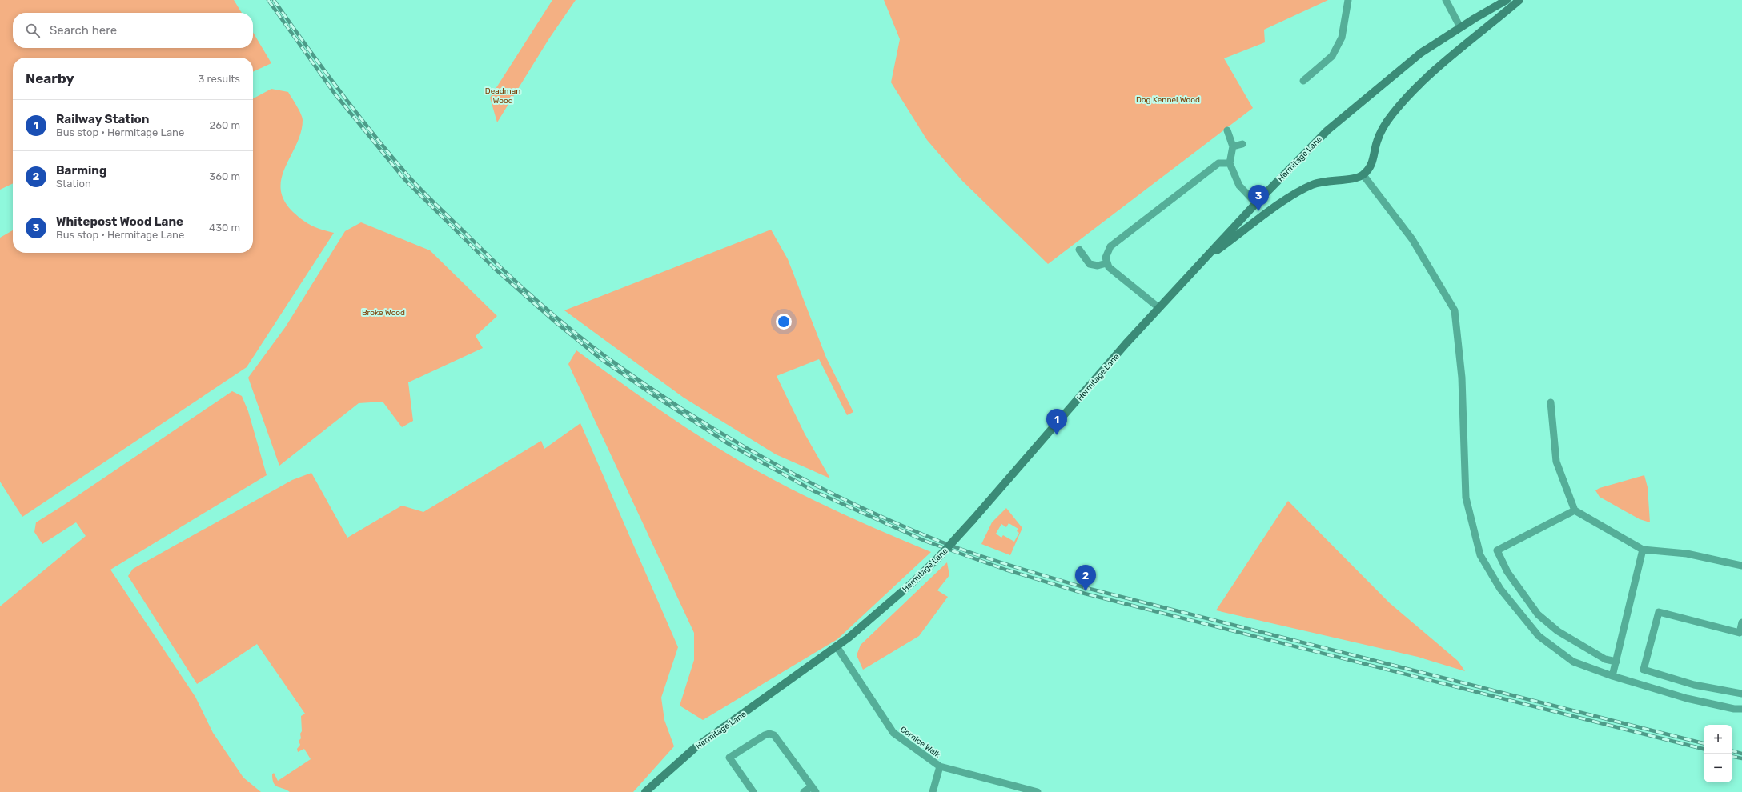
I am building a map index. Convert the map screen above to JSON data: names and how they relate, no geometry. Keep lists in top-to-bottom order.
{
  "streets": {
    "main road": ["Hermitage Lane"],
    "street": ["Cornice Walk"]
  },
  "crossings": [
    ["Hermitage Lane", "Cornice Walk"]
  ],
  "parks": ["Deadman Wood", "Dog Kennel Wood", "Broke Wood"],
  "page": {
    "search": "Search here",
    "heading": ["Nearby", "3 results"],
    "list": [
      {
        "mark": "1",
        "name": "Railway Station",
        "note": "Bus stop · Hermitage Lane",
        "value": "260 m"
      },
      {
        "mark": "2",
        "name": "Barming",
        "note": "Station",
        "value": "360 m"
      },
      {
        "mark": "3",
        "name": "Whitepost Wood Lane",
        "note": "Bus stop · Hermitage Lane",
        "value": "430 m"
      }
    ],
    "pins": ["3", "1", "2"],
    "map_buttons": ["+", "−"]
  }
}
